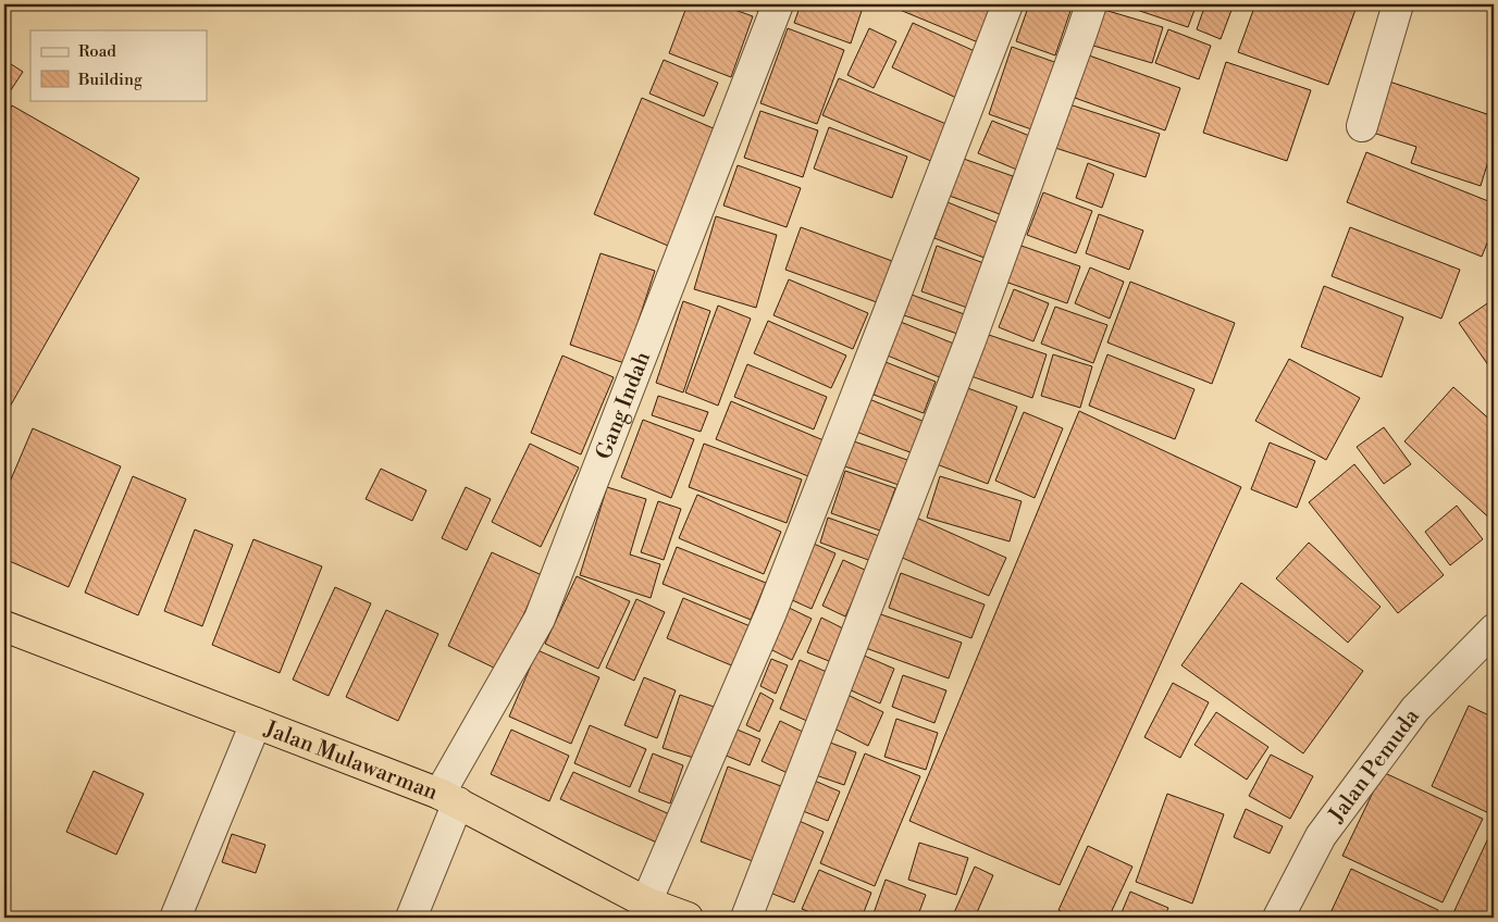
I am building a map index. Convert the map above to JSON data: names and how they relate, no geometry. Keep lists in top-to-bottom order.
{
  "streets": {
    "highway": ["Jalan Mulawarman"],
    "street": ["Gang Indah", "Jalan Pemuda"]
  },
  "crossings": [
    ["Gang Indah", "Jalan Mulawarman"]
  ],
  "legend": ["Road", "Building"]
}
